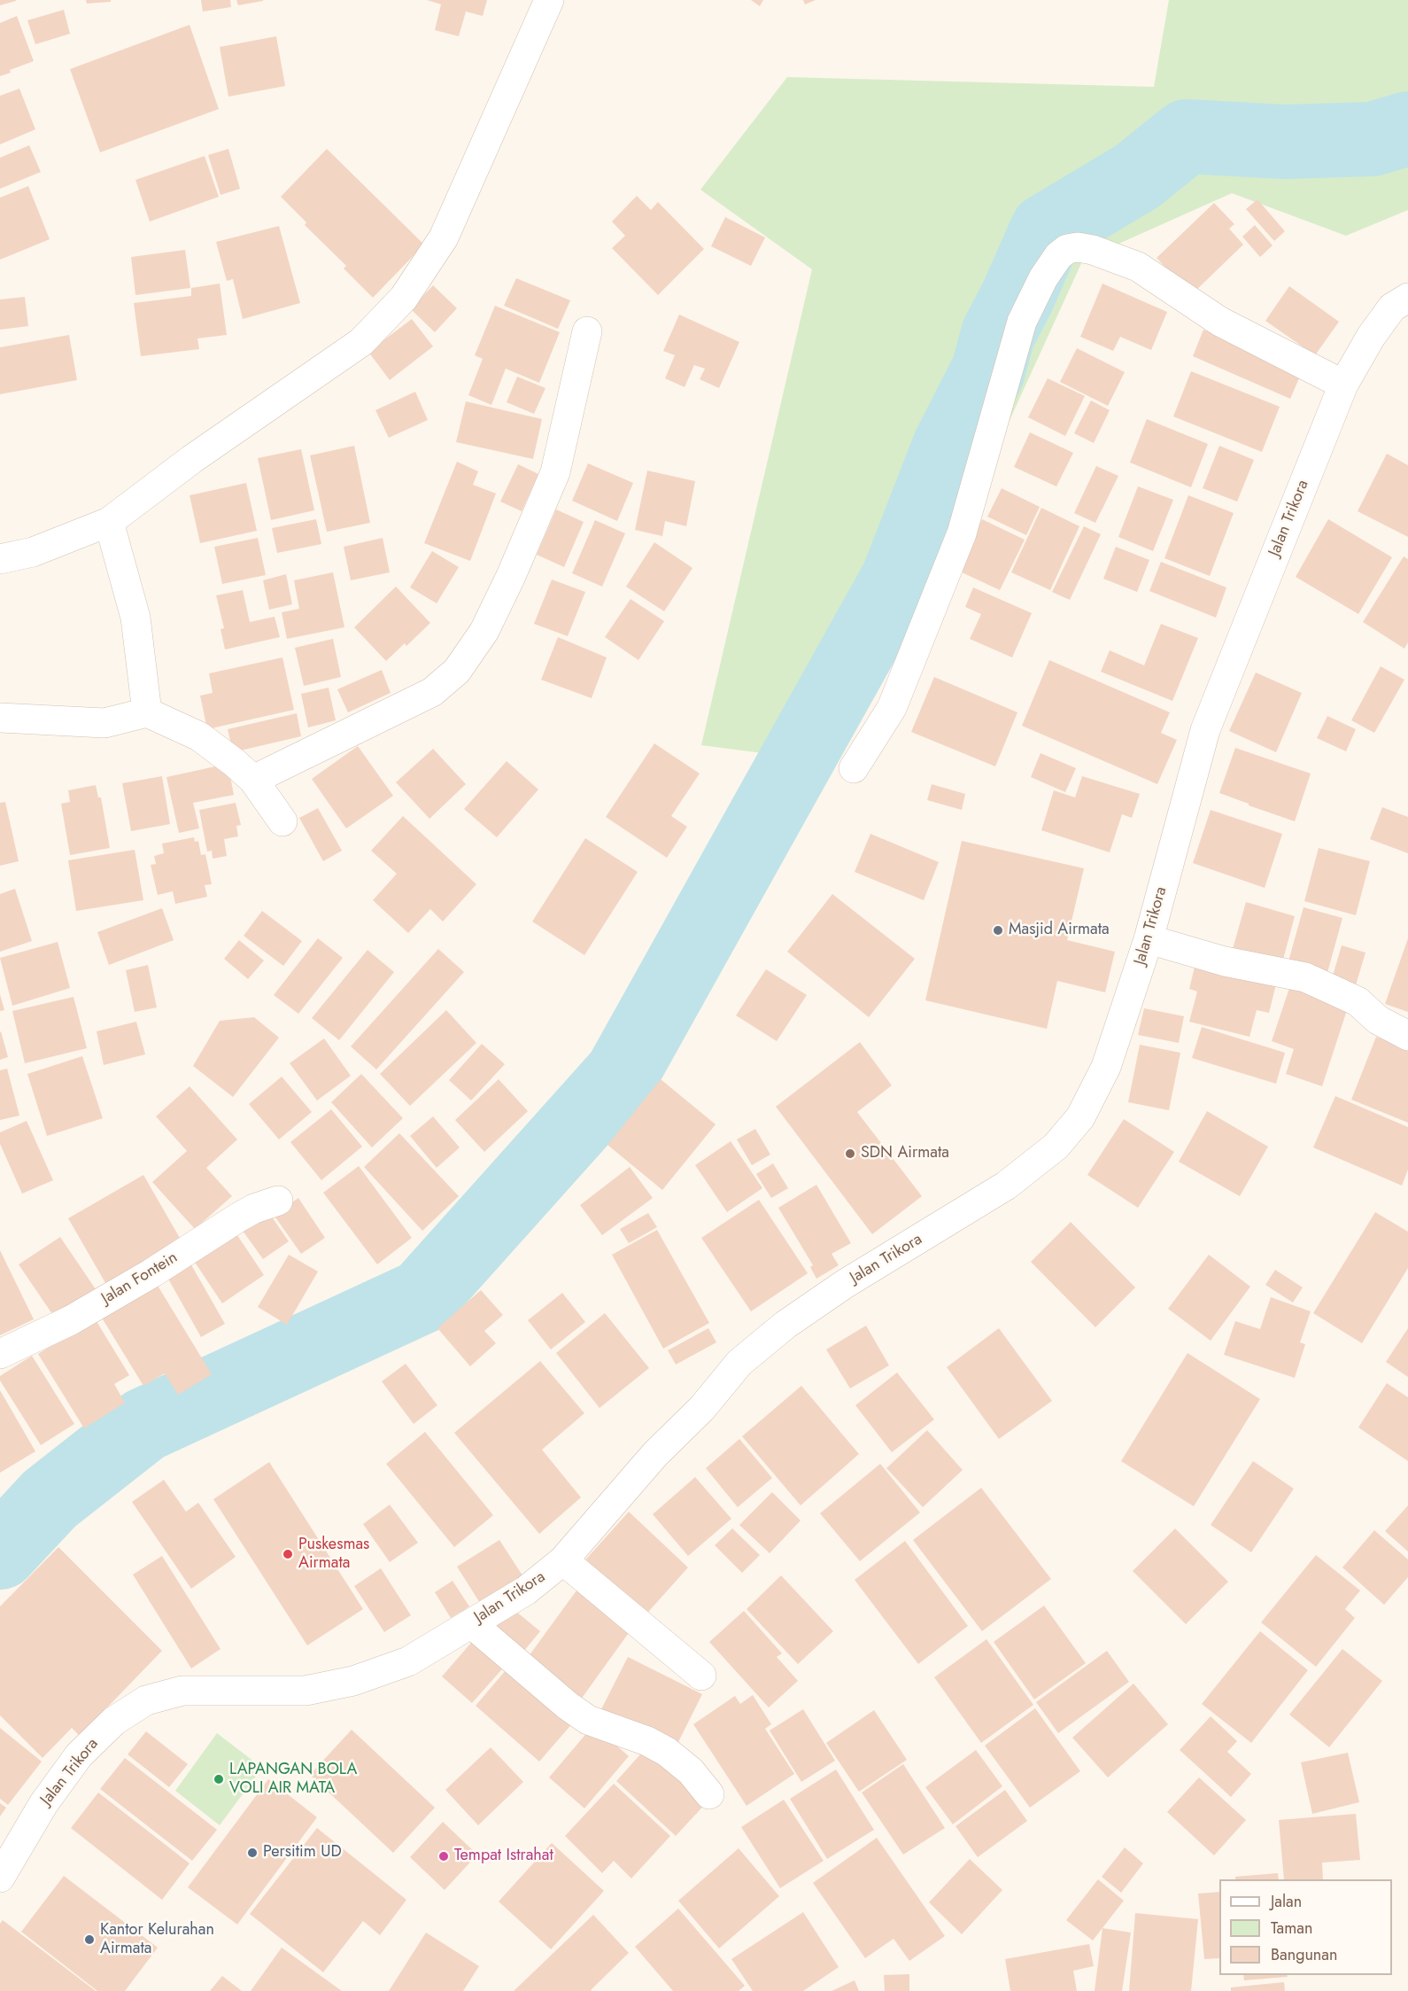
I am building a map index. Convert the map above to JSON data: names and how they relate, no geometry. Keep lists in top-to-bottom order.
{
  "streets": {
    "street": ["Jalan Trikora", "Jalan Fontein"]
  },
  "places": [
    "Masjid Airmata",
    "SDN Airmata",
    "Puskesmas Airmata",
    "LAPANGAN BOLA VOLI AIR MATA",
    "Persitim UD",
    "Tempat Istrahat",
    "Kantor Kelurahan Airmata"
  ],
  "legend": ["Jalan", "Taman", "Bangunan"]
}
